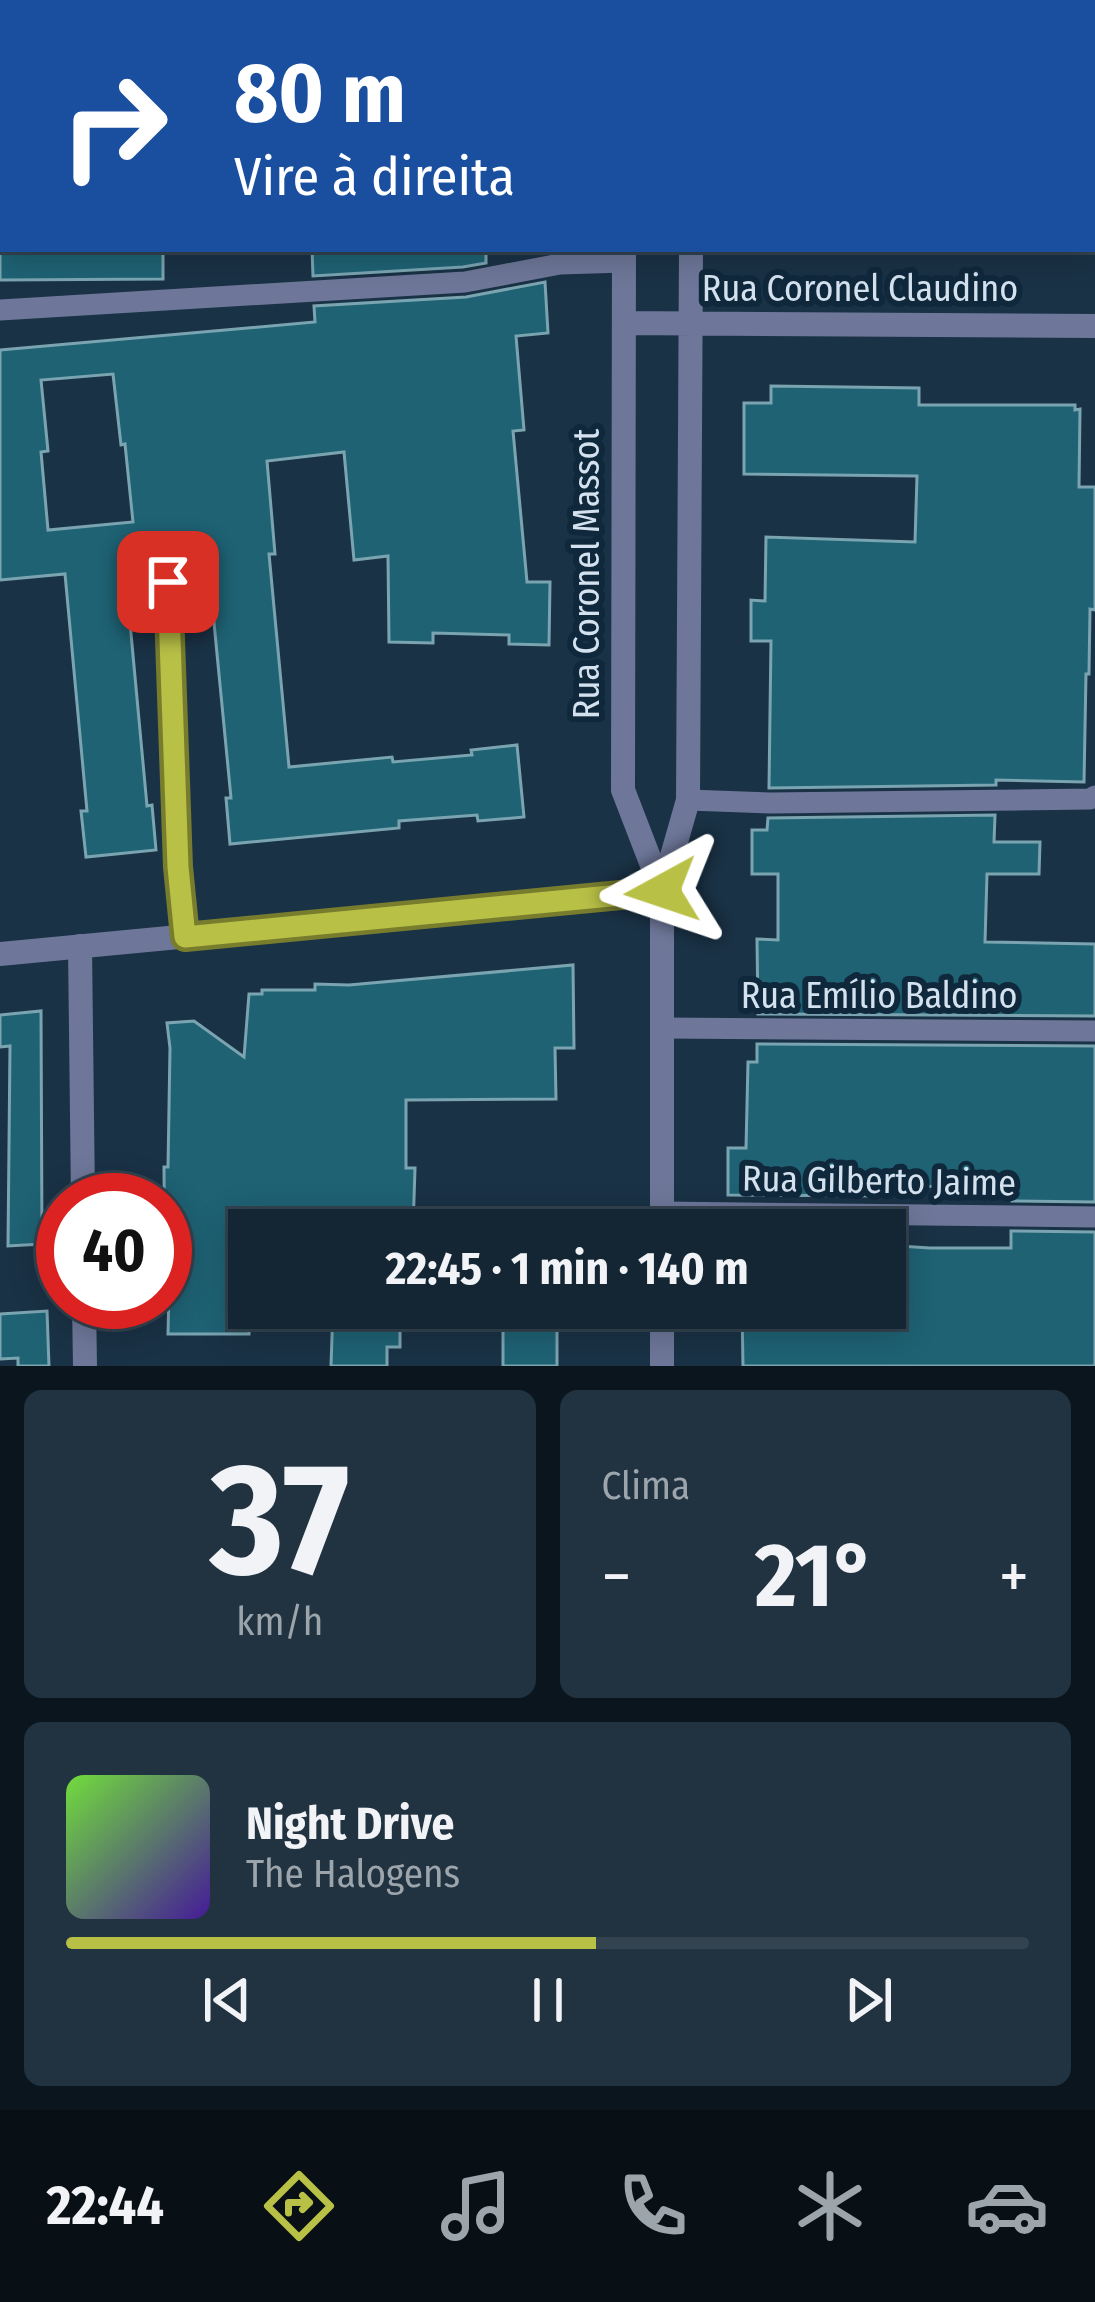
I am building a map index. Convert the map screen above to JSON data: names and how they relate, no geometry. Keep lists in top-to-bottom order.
{
  "streets": {
    "street": ["Rua Coronel Claudino", "Rua Coronel Massot"],
    "lane": ["Rua Emílio Baldino", "Rua Gilberto Jaime"]
  },
  "crossings": [
    ["Rua Coronel Claudino", "Rua Coronel Massot"],
    ["Rua Coronel Massot", "Rua Emílio Baldino"]
  ],
  "page": {
    "turn": ["80 m", "Vire à direita"],
    "limit": "40",
    "trip": "22:45 · 1 min · 140 m",
    "tile": [
      ["37", "km/h"],
      "Clima"
    ],
    "heat": ["−", "21°", "+"],
    "song": ["Night Drive", "The Halogens"],
    "tabs": "22:44"
  }
}
